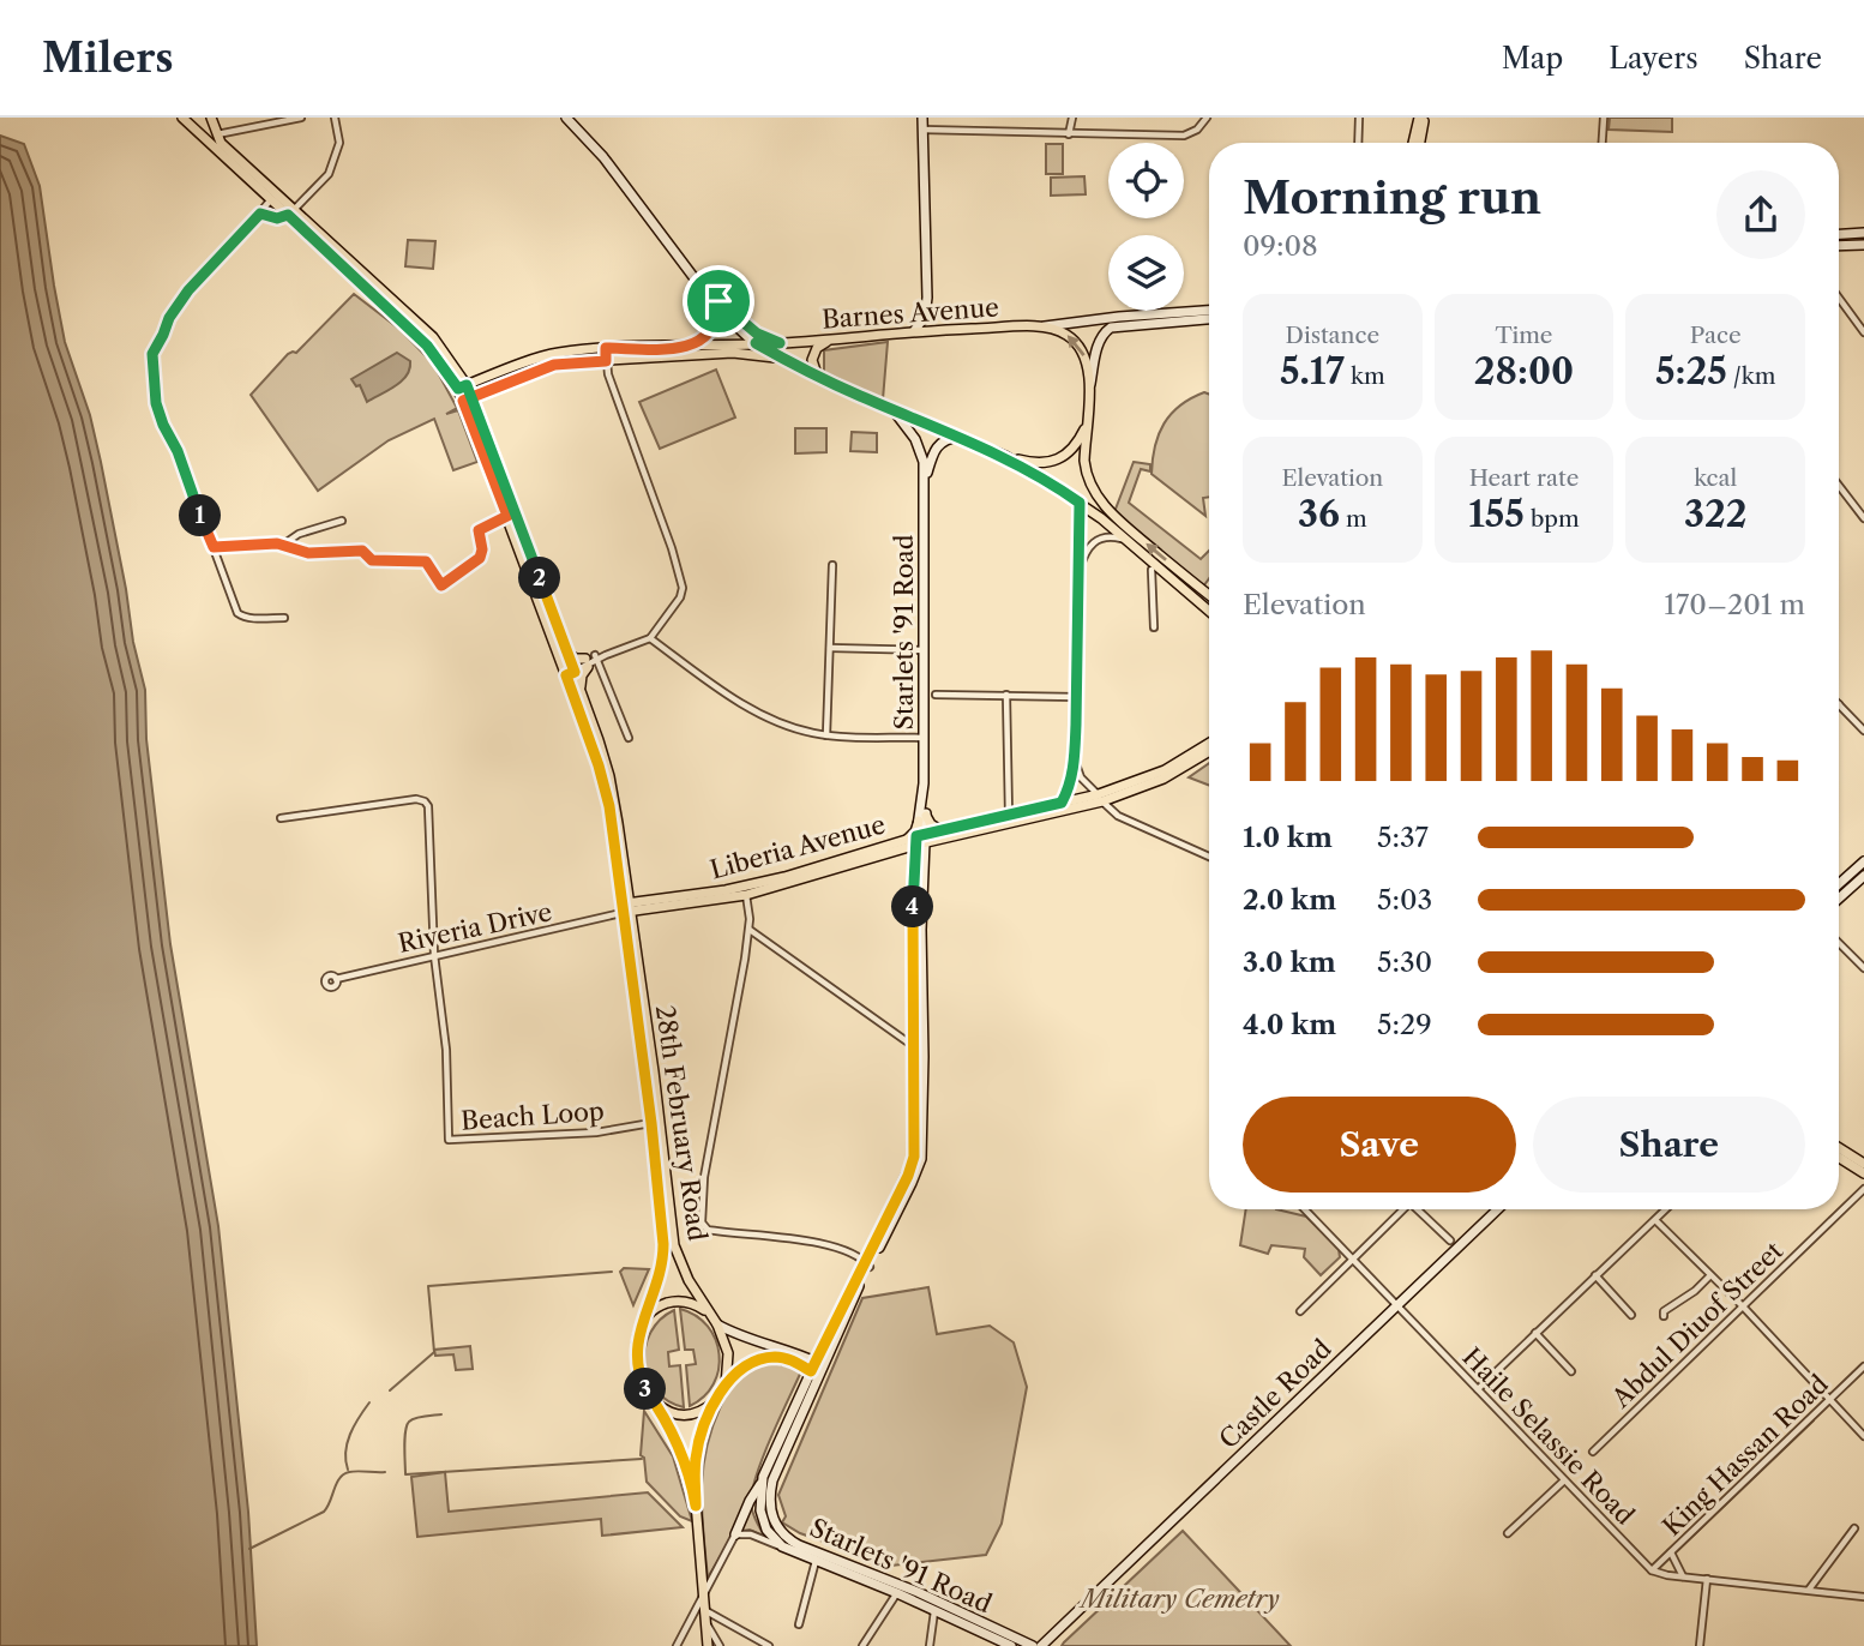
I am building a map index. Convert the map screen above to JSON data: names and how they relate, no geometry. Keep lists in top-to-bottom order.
{
  "streets": {
    "main road": [
      "Barnes Avenue",
      "Starlets '91 Road",
      "Liberia Avenue",
      "28th February Road",
      "Castle Road"
    ],
    "street": [
      "Riveria Drive",
      "Beach Loop",
      "Abdul Diuof Street",
      "Haile Selassie Road",
      "King Hassan Road"
    ]
  },
  "crossings": [
    ["Starlets '91 Road", "Liberia Avenue"],
    ["Starlets '91 Road", "28th February Road"],
    ["Liberia Avenue", "Riveria Drive"],
    ["Liberia Avenue", "28th February Road"],
    ["Riveria Drive", "Beach Loop"],
    ["Riveria Drive", "28th February Road"],
    ["Beach Loop", "28th February Road"],
    ["Castle Road", "Haile Selassie Road"],
    ["Haile Selassie Road", "King Hassan Road"]
  ],
  "parks": ["Military Cemetry"],
  "page": {
    "header": "Milers",
    "nav": ["Map", "Layers", "Share"],
    "heading": ["Morning run", "09:08"],
    "stats": [
      ["Distance", "5.17 km"],
      ["Time", "28:00"],
      ["Pace", "5:25 /km"],
      ["Elevation", "36 m"],
      ["Heart rate", "155 bpm"],
      ["kcal", "322"]
    ],
    "pins": [
      "1",
      "2",
      "4",
      "3"
    ],
    "chart": ["Elevation", "170–201 m"],
    "list": [
      {
        "name": "1.0 km",
        "note": "5:37"
      },
      {
        "name": "2.0 km",
        "note": "5:03"
      },
      {
        "name": "3.0 km",
        "note": "5:30"
      },
      {
        "name": "4.0 km",
        "note": "5:29"
      }
    ],
    "buttons": ["Save", "Share"]
  }
}
